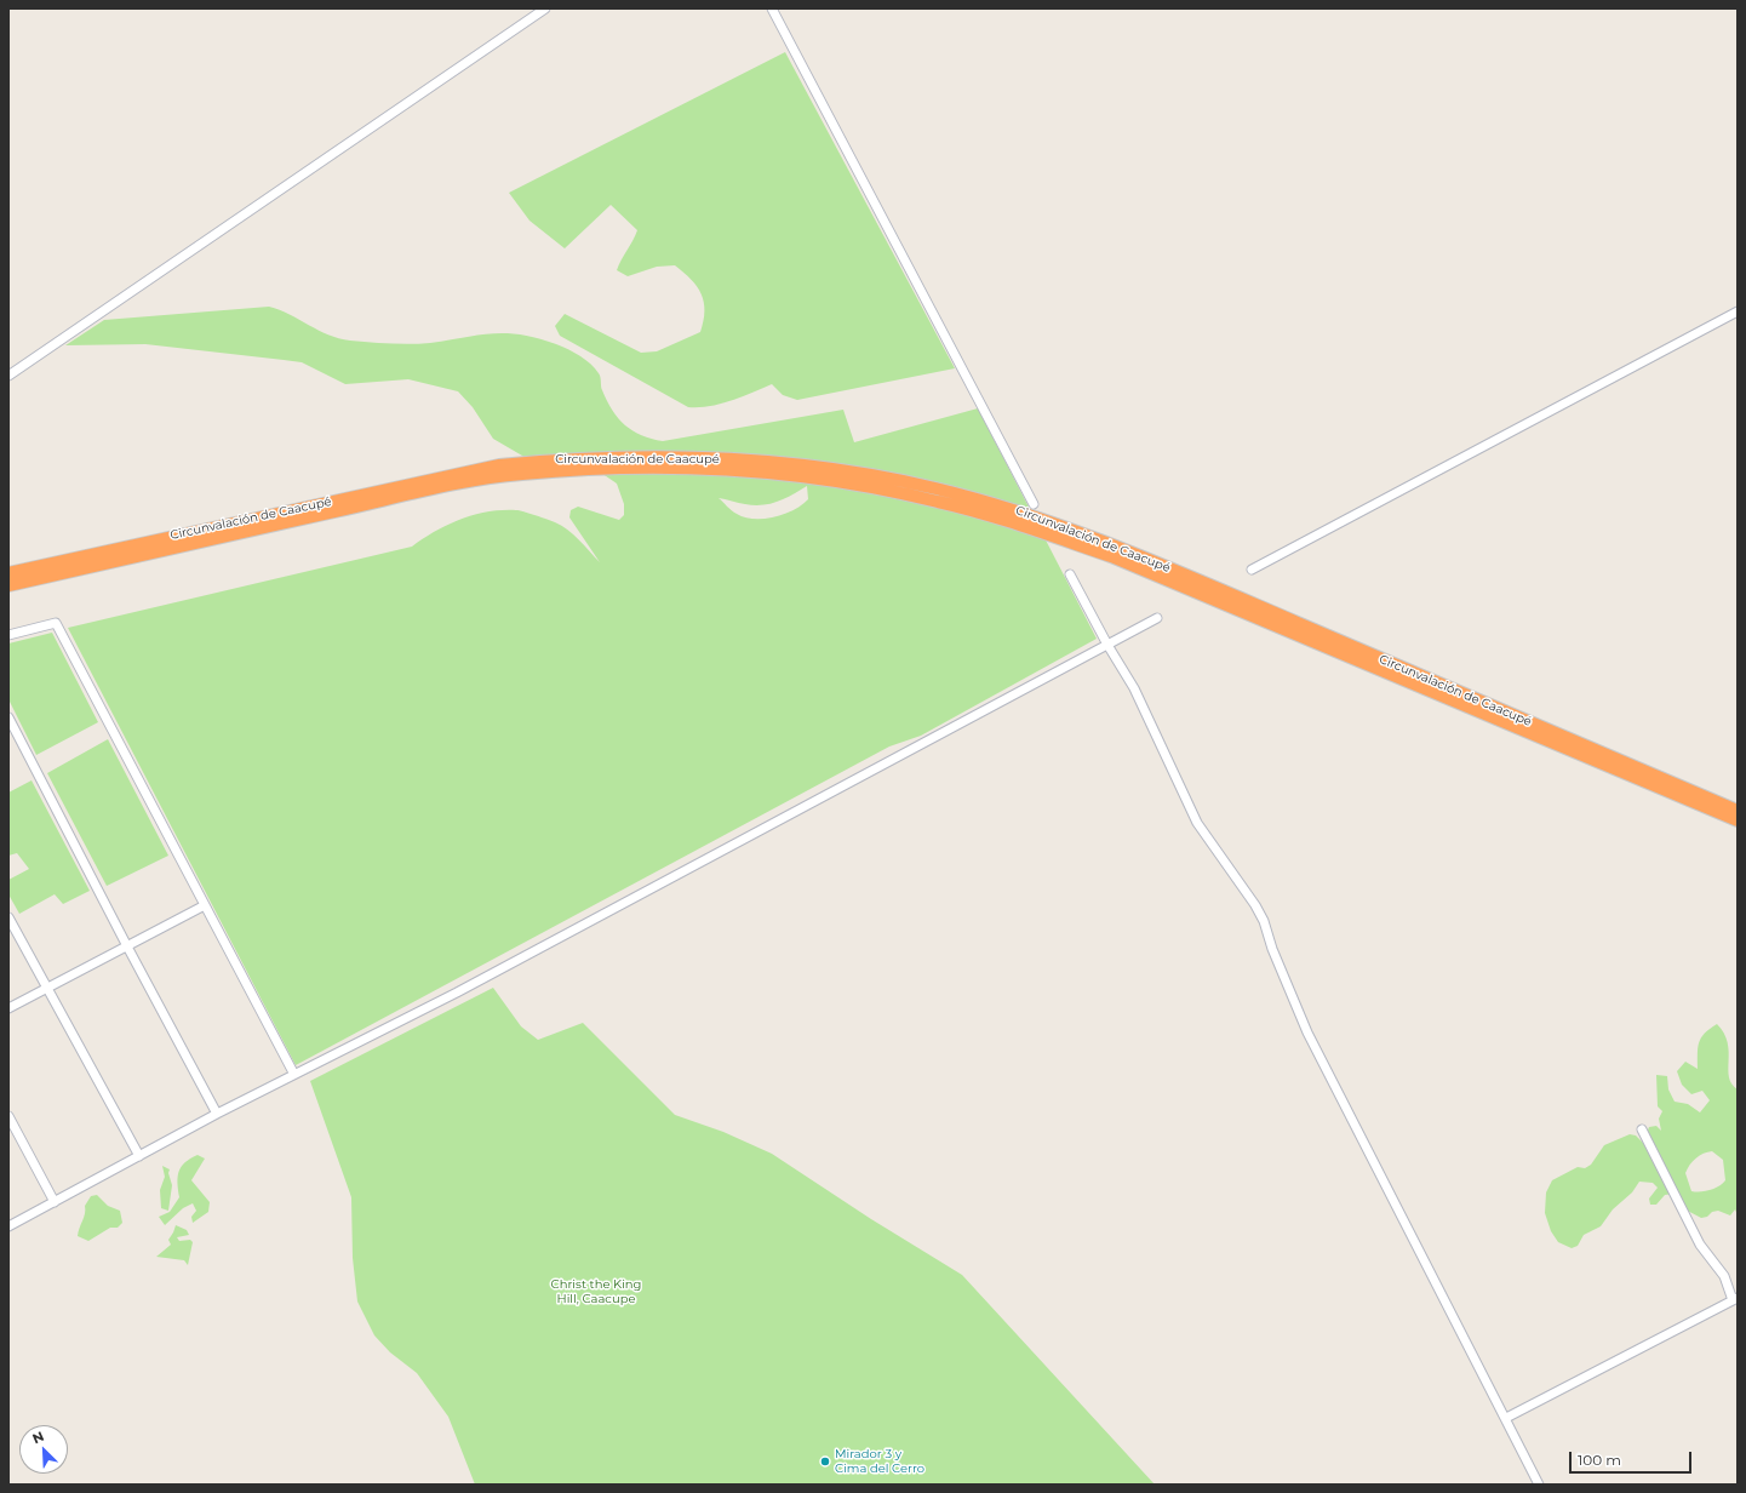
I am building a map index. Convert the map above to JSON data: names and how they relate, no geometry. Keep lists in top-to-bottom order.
{
  "streets": {
    "highway": ["Circunvalación de Caacupé"]
  },
  "parks": ["Christ the King Hill, Caacupe"],
  "places": ["Mirador 3 y Cima del Cerro"],
  "scale_bar": "100 m",
  "north": "top left"
}
